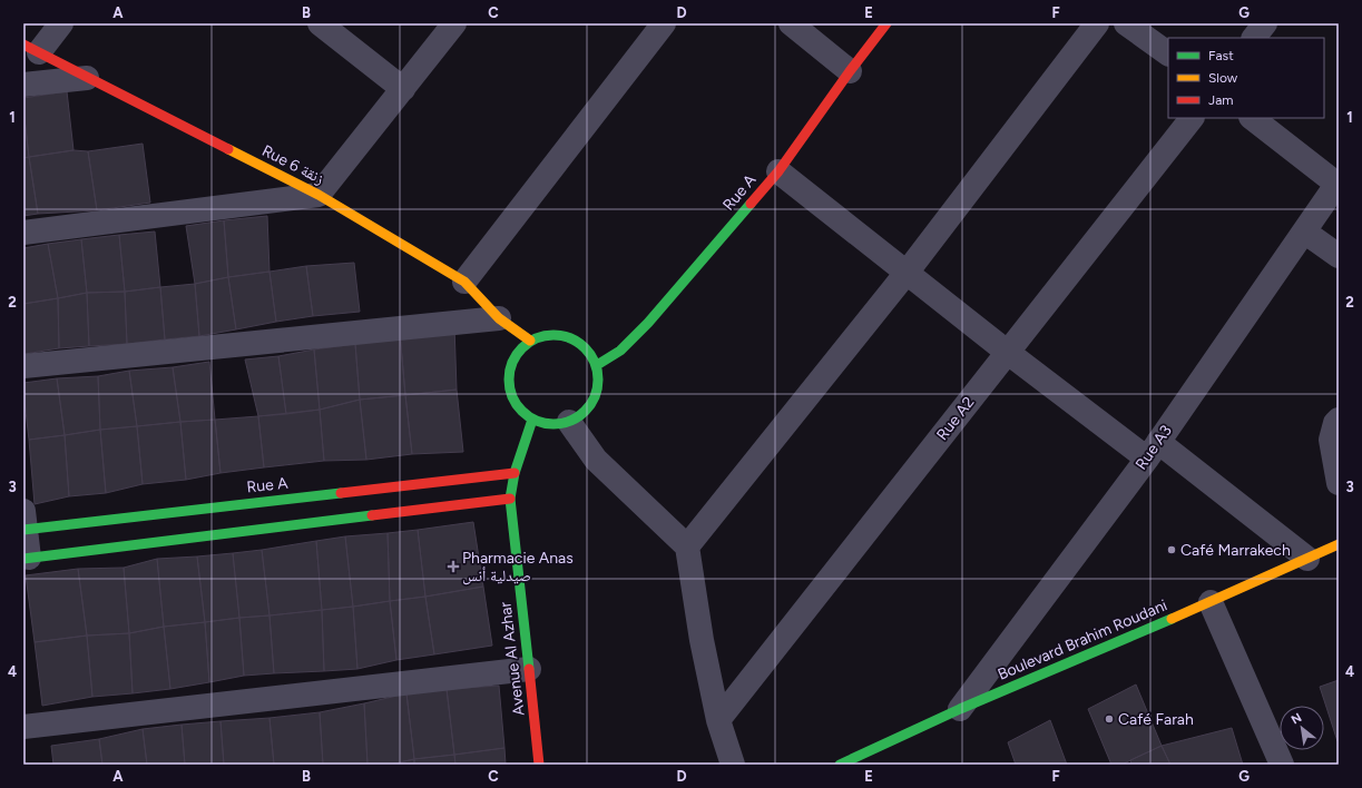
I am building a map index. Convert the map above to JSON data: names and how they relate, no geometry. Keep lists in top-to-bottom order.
{
  "streets": {
    "street": [
      "Rue 6 زنقة",
      "Rue A",
      "Rue A2",
      "Rue A3",
      "Boulevard Brahim Roudani",
      "Avenue Al Azhar"
    ]
  },
  "crossings": [
    ["Rue 6 زنقة", "Rue A"],
    ["Rue 6 زنقة", "Avenue Al Azhar"],
    ["Rue A", "Avenue Al Azhar"],
    ["Rue A3", "Boulevard Brahim Roudani"]
  ],
  "places": {
    "other": ["Café Marrakech", "Café Farah"],
    "health": ["Pharmacie Anas صيدلية أنس"]
  },
  "legend": ["Fast", "Slow", "Jam"],
  "north": "top left",
  "grid": {
    "columns": [
      "A",
      "B",
      "C",
      "D",
      "E",
      "F",
      "G"
    ],
    "rows": [
      "1",
      "2",
      "3",
      "4"
    ]
  }
}
